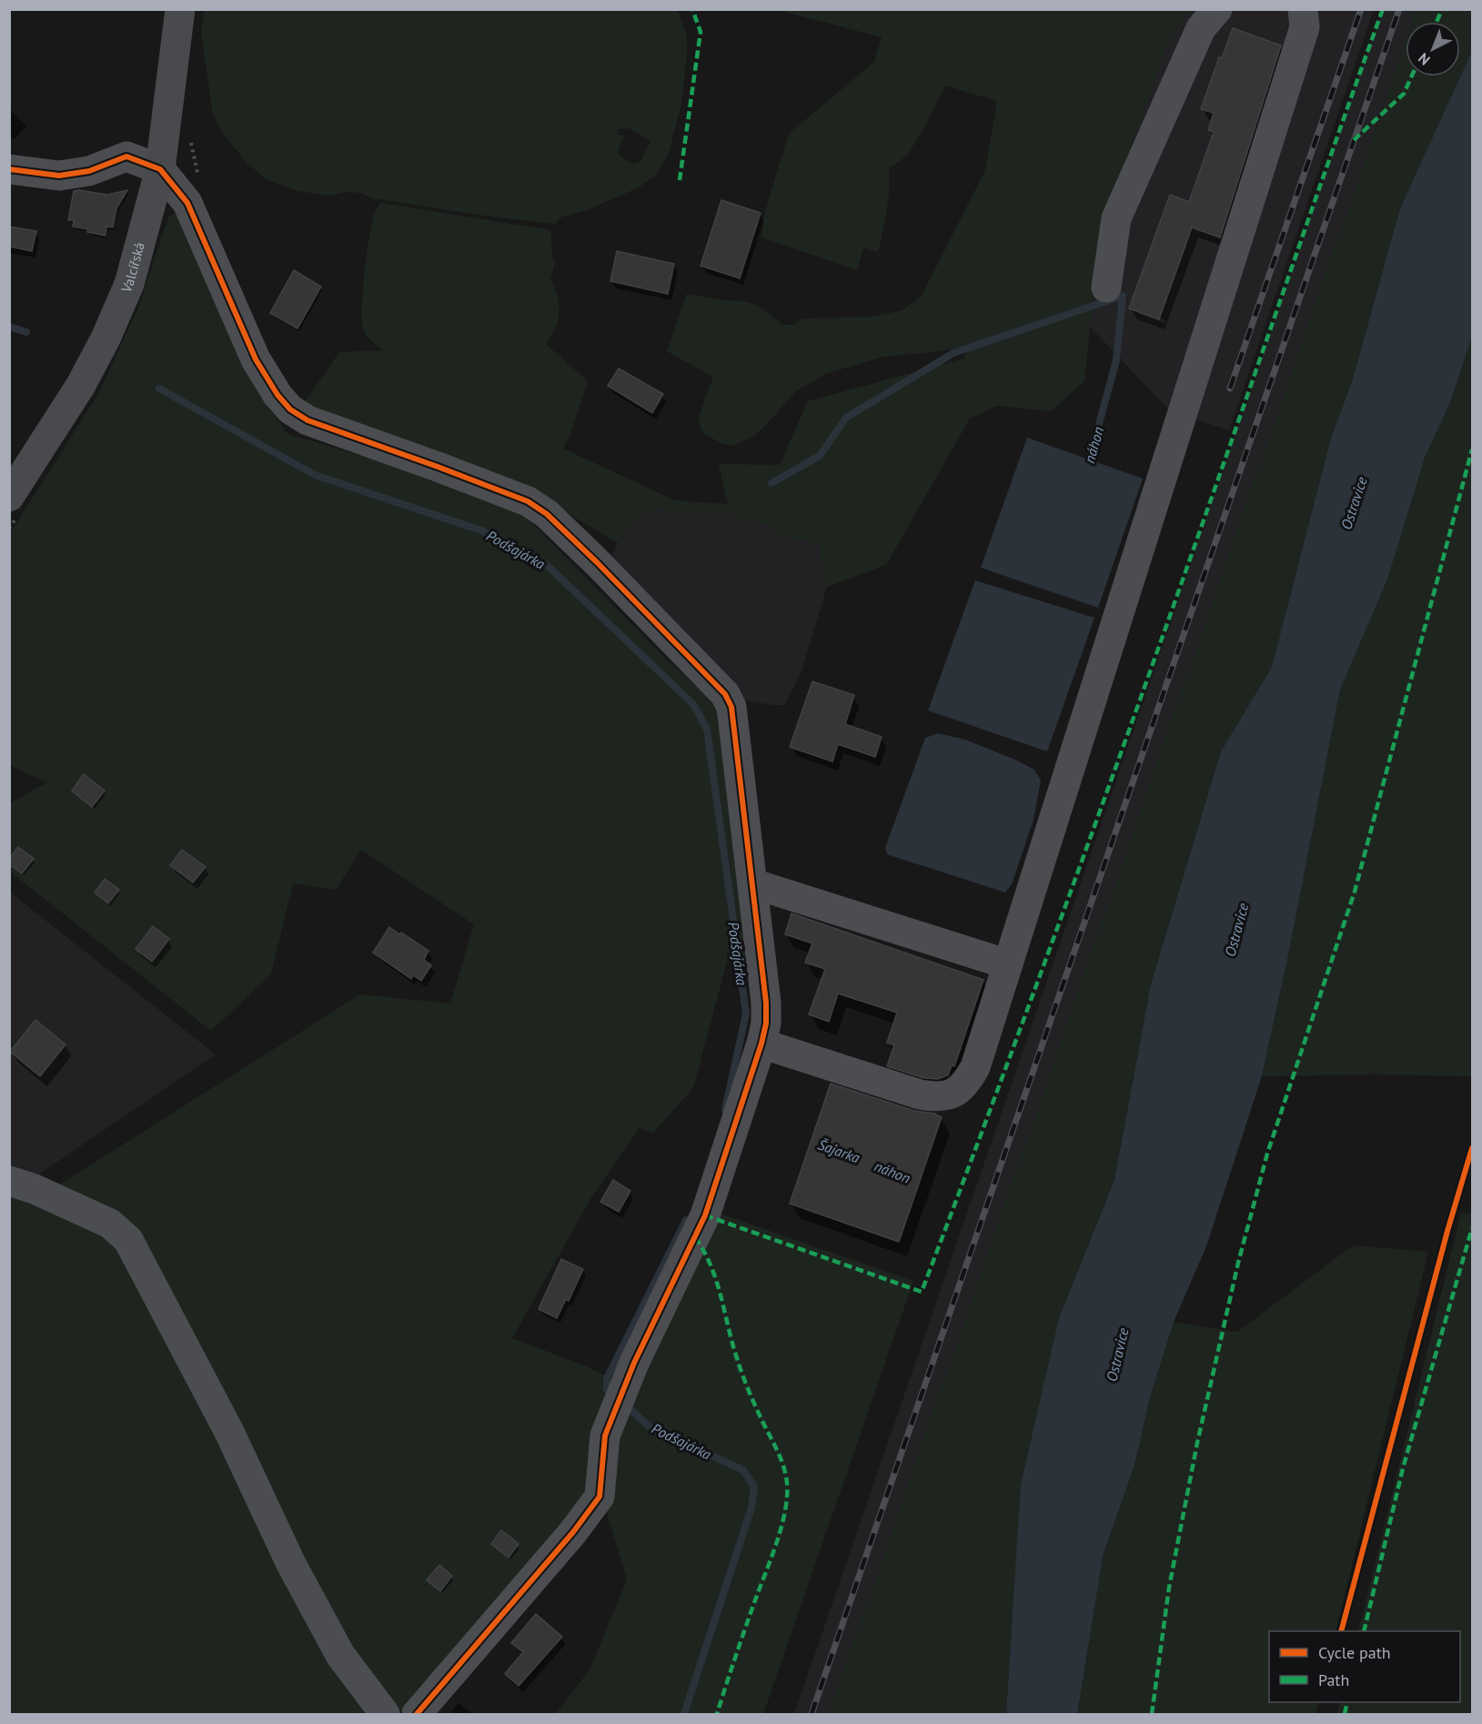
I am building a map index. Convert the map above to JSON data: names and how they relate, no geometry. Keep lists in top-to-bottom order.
{
  "streets": {
    "main road": ["Valcířská"]
  },
  "water": [
    "náhon",
    "Ostravice",
    "Podšajárka",
    "Šajarka"
  ],
  "legend": ["Cycle path", "Path"],
  "north": "bottom left"
}
